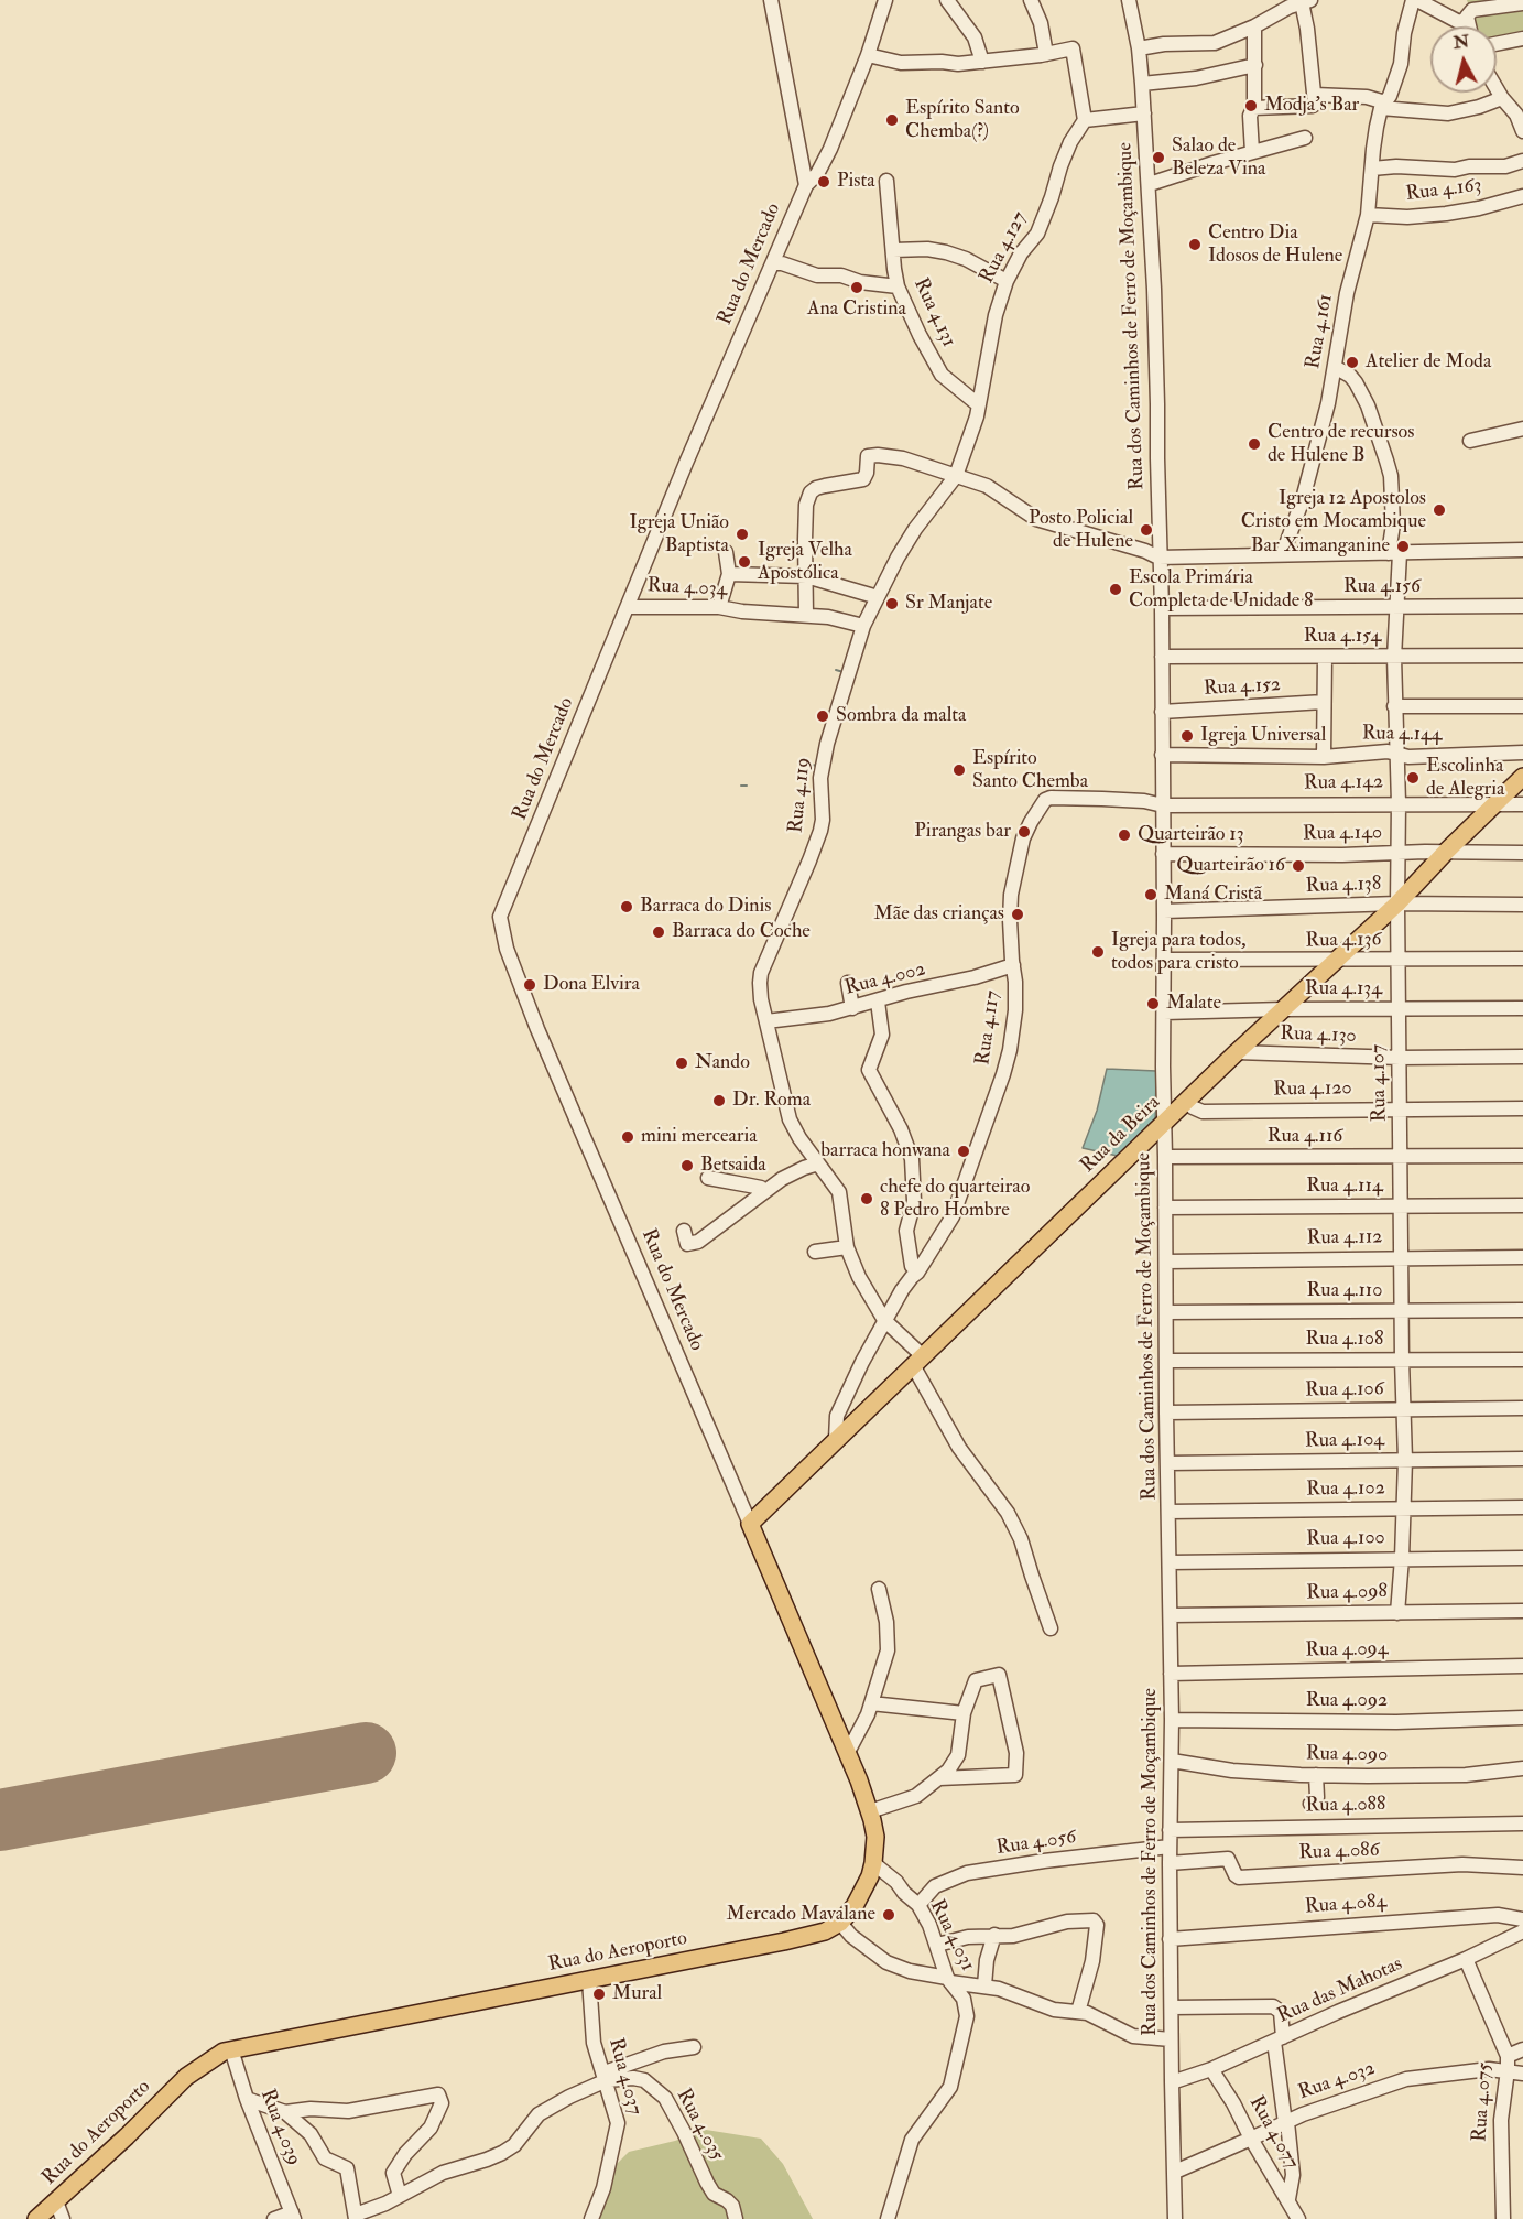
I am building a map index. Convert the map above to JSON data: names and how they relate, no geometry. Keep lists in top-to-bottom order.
{
  "streets": {
    "main road": ["Rua da Beira", "Rua do Aeroporto"],
    "street": [
      "Rua 4.163",
      "Rua 4.127",
      "Rua do Mercado",
      "Rua 4.131",
      "Rua dos Caminhos de Ferro de Moçambique",
      "Rua 4.161",
      "Rua 4.156",
      "Rua 4.034",
      "Rua 4.154",
      "Rua 4.152",
      "Rua 4.144",
      "Rua 4.142",
      "Rua 4.119",
      "Rua 4.140",
      "Rua 4.138",
      "Rua 4.136",
      "Rua 4.002",
      "Rua 4.134",
      "Rua 4.117",
      "Rua 4.130",
      "Rua 4.107",
      "Rua 4.120",
      "Rua 4.116",
      "Rua 4.114",
      "Rua 4.112",
      "Rua 4.110",
      "Rua 4.108",
      "Rua 4.106",
      "Rua 4.104",
      "Rua 4.102",
      "Rua 4.100",
      "Rua 4.098",
      "Rua 4.094",
      "Rua 4.092",
      "Rua 4.090",
      "Rua 4.088",
      "Rua 4.056",
      "Rua 4.086",
      "Rua 4.084",
      "Rua 4.031",
      "Rua das Mahotas",
      "Rua 4.037",
      "Rua 4.032",
      "Rua 4.075",
      "Rua 4.035",
      "Rua 4.039",
      "Rua 4.077"
    ]
  },
  "crossings": [
    ["Rua 4.163", "Rua 4.161"],
    ["Rua 4.127", "Rua 4.131"],
    ["Rua 4.127", "Rua 4.119"],
    ["Rua do Mercado", "Rua 4.034"],
    ["Rua do Mercado", "Rua da Beira"],
    ["Rua dos Caminhos de Ferro de Moçambique", "Rua 4.156"],
    ["Rua dos Caminhos de Ferro de Moçambique", "Rua 4.154"],
    ["Rua dos Caminhos de Ferro de Moçambique", "Rua 4.152"],
    ["Rua dos Caminhos de Ferro de Moçambique", "Rua 4.144"],
    ["Rua dos Caminhos de Ferro de Moçambique", "Rua 4.142"],
    ["Rua dos Caminhos de Ferro de Moçambique", "Rua 4.140"],
    ["Rua dos Caminhos de Ferro de Moçambique", "Rua 4.138"],
    ["Rua dos Caminhos de Ferro de Moçambique", "Rua 4.136"],
    ["Rua dos Caminhos de Ferro de Moçambique", "Rua 4.134"],
    ["Rua dos Caminhos de Ferro de Moçambique", "Rua 4.117"],
    ["Rua dos Caminhos de Ferro de Moçambique", "Rua da Beira"],
    ["Rua dos Caminhos de Ferro de Moçambique", "Rua 4.116"],
    ["Rua dos Caminhos de Ferro de Moçambique", "Rua 4.114"],
    ["Rua dos Caminhos de Ferro de Moçambique", "Rua 4.112"],
    ["Rua dos Caminhos de Ferro de Moçambique", "Rua 4.110"],
    ["Rua dos Caminhos de Ferro de Moçambique", "Rua 4.108"],
    ["Rua dos Caminhos de Ferro de Moçambique", "Rua 4.106"],
    ["Rua dos Caminhos de Ferro de Moçambique", "Rua 4.104"],
    ["Rua dos Caminhos de Ferro de Moçambique", "Rua 4.102"],
    ["Rua dos Caminhos de Ferro de Moçambique", "Rua 4.100"],
    ["Rua dos Caminhos de Ferro de Moçambique", "Rua 4.098"],
    ["Rua dos Caminhos de Ferro de Moçambique", "Rua 4.094"],
    ["Rua dos Caminhos de Ferro de Moçambique", "Rua 4.092"],
    ["Rua dos Caminhos de Ferro de Moçambique", "Rua 4.090"],
    ["Rua dos Caminhos de Ferro de Moçambique", "Rua 4.088"],
    ["Rua dos Caminhos de Ferro de Moçambique", "Rua 4.056"],
    ["Rua dos Caminhos de Ferro de Moçambique", "Rua 4.086"],
    ["Rua dos Caminhos de Ferro de Moçambique", "Rua 4.084"],
    ["Rua dos Caminhos de Ferro de Moçambique", "Rua das Mahotas"],
    ["Rua dos Caminhos de Ferro de Moçambique", "Rua 4.032"],
    ["Rua 4.161", "Rua 4.107"],
    ["Rua 4.156", "Rua 4.107"],
    ["Rua 4.034", "Rua 4.119"],
    ["Rua 4.154", "Rua 4.107"],
    ["Rua 4.144", "Rua 4.107"],
    ["Rua 4.142", "Rua 4.117"],
    ["Rua 4.142", "Rua 4.107"],
    ["Rua 4.142", "Rua da Beira"],
    ["Rua 4.119", "Rua 4.002"],
    ["Rua 4.119", "Rua 4.117"],
    ["Rua 4.119", "Rua da Beira"],
    ["Rua 4.140", "Rua 4.107"],
    ["Rua 4.140", "Rua da Beira"],
    ["Rua 4.138", "Rua 4.107"],
    ["Rua 4.138", "Rua da Beira"],
    ["Rua 4.136", "Rua 4.107"],
    ["Rua 4.136", "Rua da Beira"],
    ["Rua 4.002", "Rua 4.117"],
    ["Rua 4.134", "Rua 4.107"],
    ["Rua 4.134", "Rua da Beira"],
    ["Rua 4.117", "Rua da Beira"],
    ["Rua 4.130", "Rua 4.107"],
    ["Rua 4.130", "Rua da Beira"],
    ["Rua 4.107", "Rua 4.120"],
    ["Rua 4.107", "Rua da Beira"],
    ["Rua 4.107", "Rua 4.116"],
    ["Rua 4.107", "Rua 4.114"],
    ["Rua 4.107", "Rua 4.112"],
    ["Rua 4.107", "Rua 4.110"],
    ["Rua 4.107", "Rua 4.108"],
    ["Rua 4.107", "Rua 4.106"],
    ["Rua 4.107", "Rua 4.104"],
    ["Rua 4.107", "Rua 4.102"],
    ["Rua 4.107", "Rua 4.100"],
    ["Rua 4.107", "Rua 4.098"],
    ["Rua 4.120", "Rua da Beira"],
    ["Rua 4.056", "Rua 4.031"],
    ["Rua do Aeroporto", "Rua 4.037"],
    ["Rua do Aeroporto", "Rua 4.039"],
    ["Rua das Mahotas", "Rua 4.075"],
    ["Rua das Mahotas", "Rua 4.077"],
    ["Rua 4.037", "Rua 4.035"],
    ["Rua 4.032", "Rua 4.075"],
    ["Rua 4.032", "Rua 4.077"]
  ],
  "places": [
    "Modja's Bar",
    "Espírito Santo Chemba(?)",
    "Salao de Beleza Vina",
    "Pista",
    "Centro Dia Idosos de Hulene",
    "Ana Cristina",
    "Atelier de Moda",
    "Centro de recursos de Hulene B",
    "Igreja 12 Apostolos Cristo em Mocambique",
    "Posto Policial de Hulene",
    "Igreja União Baptista",
    "Bar Ximanganine",
    "Igreja Velha Apostólica",
    "Escola Primária Completa de Unidade 8",
    "Sr Manjate",
    "Sombra da malta",
    "Igreja Universal",
    "Espírito Santo Chemba",
    "Escolinha de Alegria",
    "Pirangas bar",
    "Quarteirão 13",
    "Quarteirão 16",
    "Maná Cristã",
    "Barraca do Dinis",
    "Mãe das crianças",
    "Barraca do Coche",
    "Igreja para todos, todos para cristo",
    "Dona Elvira",
    "Malate",
    "Nando",
    "Dr. Roma",
    "mini mercearia",
    "barraca honwana",
    "Betsaida",
    "chefe do quarteirao 8 Pedro Hombre",
    "Mercado Mavalane",
    "Mural"
  ],
  "north": "top"
}
